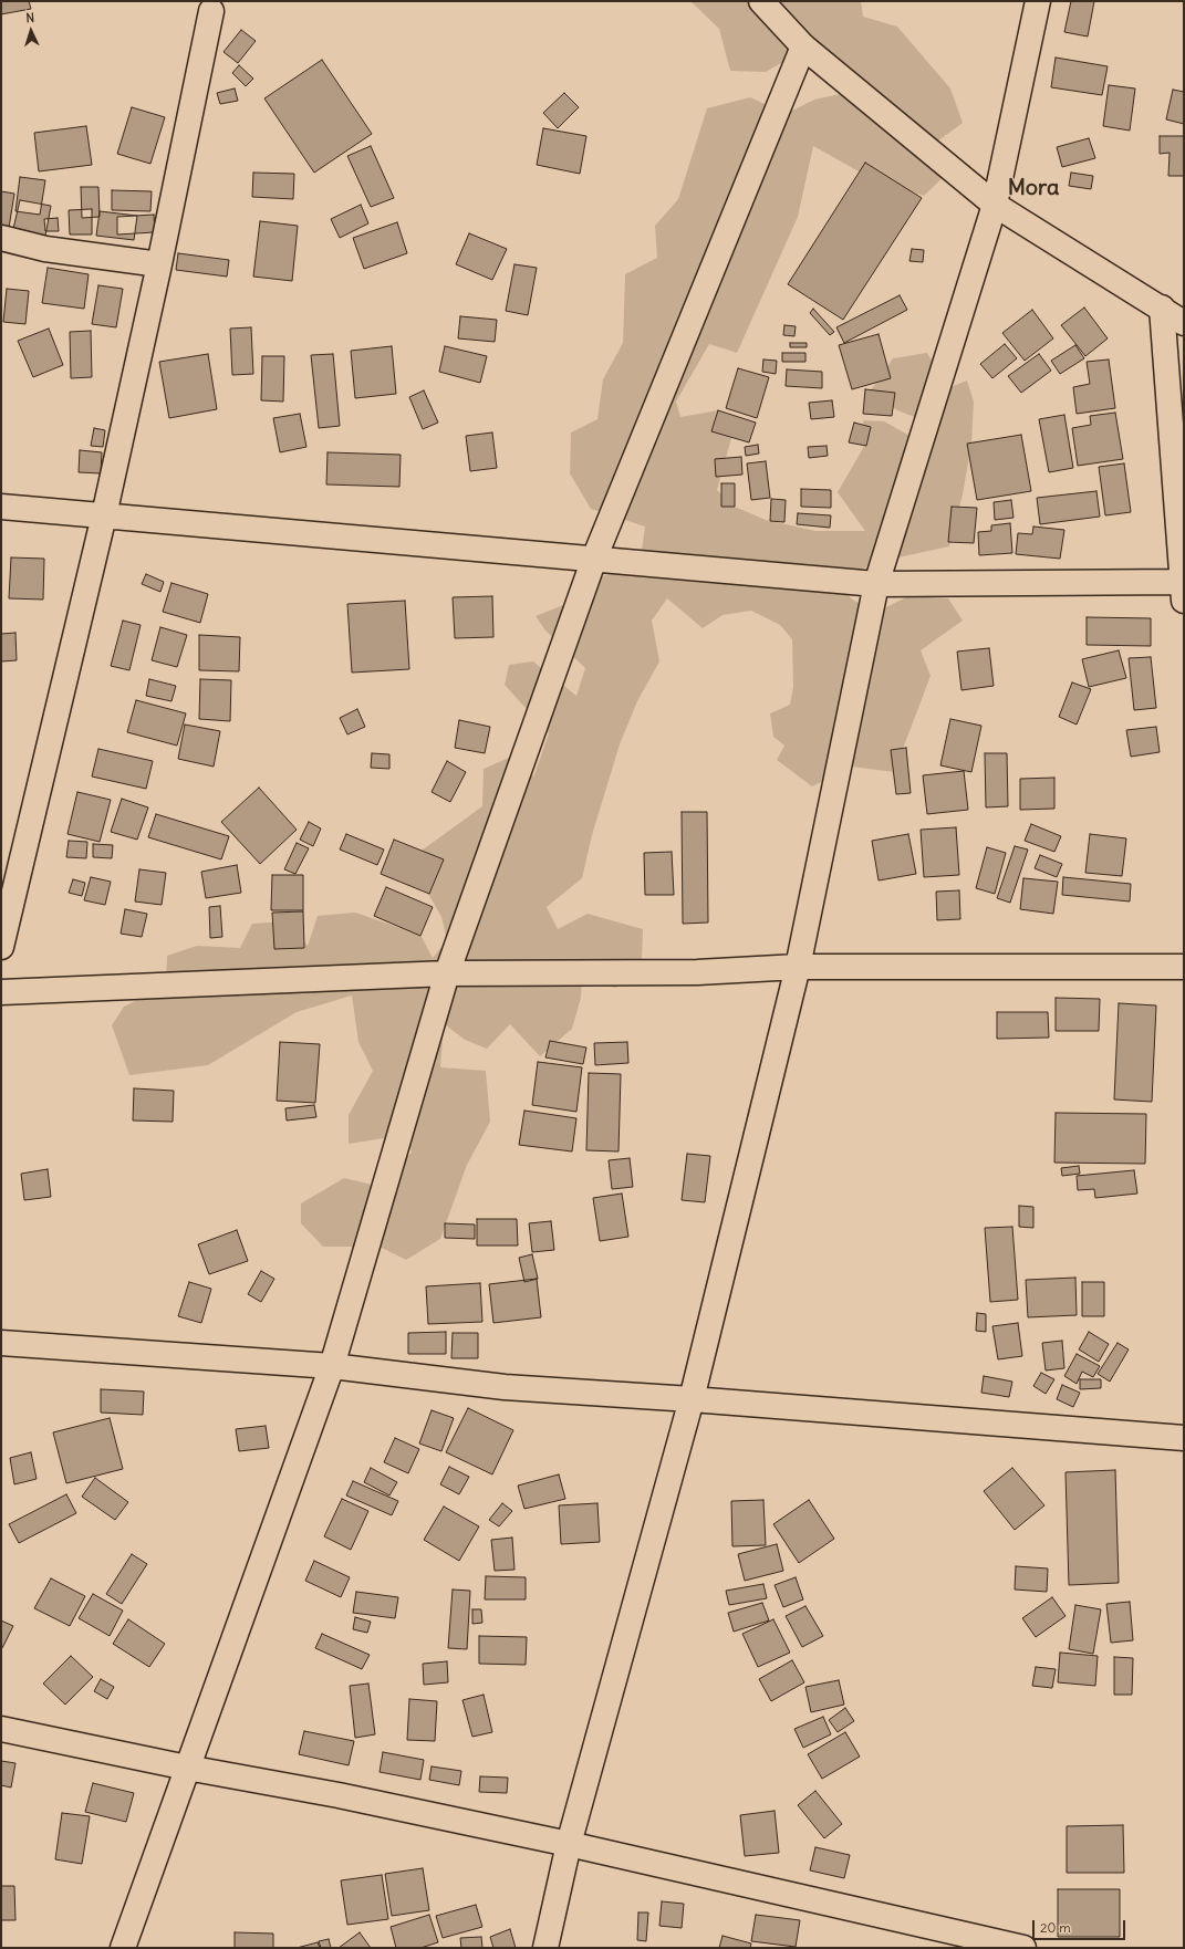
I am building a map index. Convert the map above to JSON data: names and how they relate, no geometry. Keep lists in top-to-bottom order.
{
  "districts": ["Mora"],
  "scale_bar": "20 m",
  "north": "top"
}
